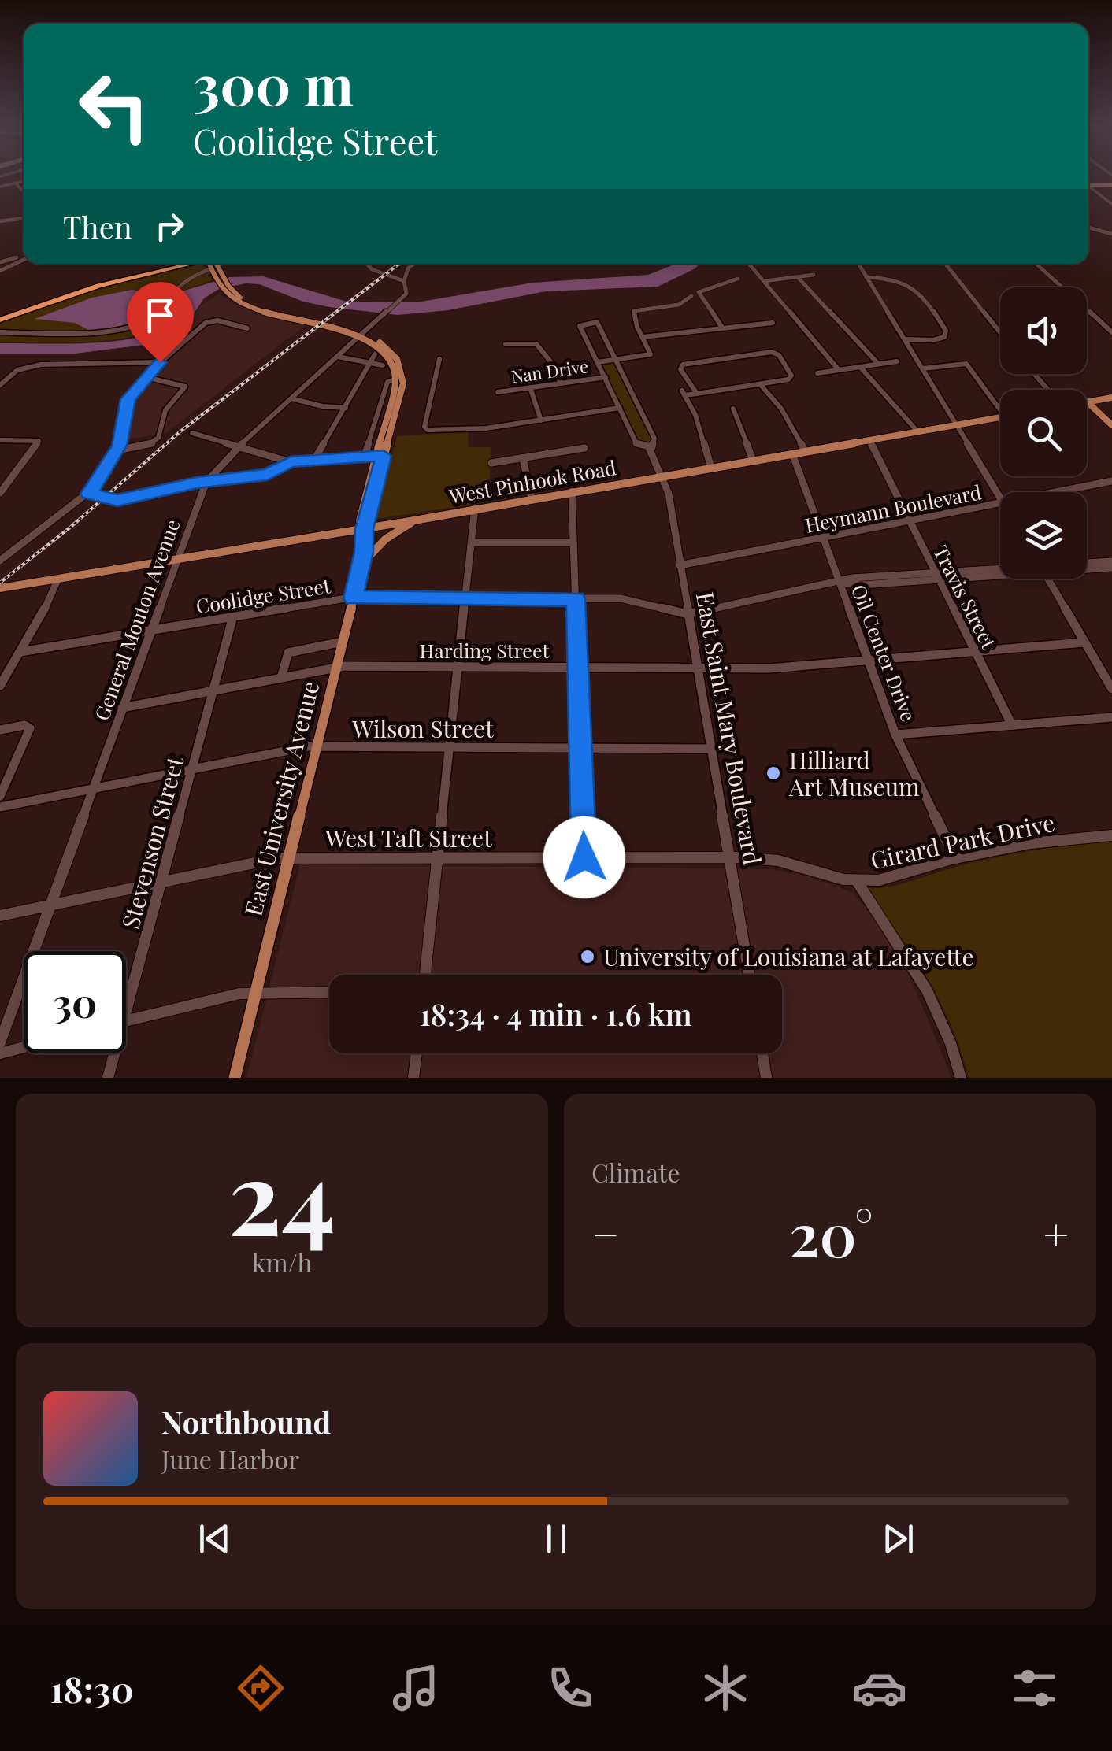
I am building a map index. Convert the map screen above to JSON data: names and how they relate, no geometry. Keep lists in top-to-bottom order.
{
  "streets": {
    "main road": ["West Pinhook Road", "East University Avenue"],
    "street": [
      "Nan Drive",
      "Heymann Boulevard",
      "Coolidge Street",
      "Travis Street",
      "General Mouton Avenue",
      "Harding Street",
      "Oil Center Drive",
      "Wilson Street",
      "East Saint Mary Boulevard",
      "West Taft Street",
      "Girard Park Drive",
      "Stevenson Street"
    ]
  },
  "crossings": [
    ["West Pinhook Road", "Travis Street"],
    ["West Pinhook Road", "General Mouton Avenue"],
    ["West Pinhook Road", "Oil Center Drive"],
    ["West Pinhook Road", "East Saint Mary Boulevard"],
    ["West Pinhook Road", "East University Avenue"],
    ["Heymann Boulevard", "Travis Street"],
    ["Heymann Boulevard", "Oil Center Drive"],
    ["Heymann Boulevard", "East Saint Mary Boulevard"],
    ["Coolidge Street", "Travis Street"],
    ["Coolidge Street", "General Mouton Avenue"],
    ["Coolidge Street", "Oil Center Drive"],
    ["Coolidge Street", "East Saint Mary Boulevard"],
    ["Coolidge Street", "East University Avenue"],
    ["Coolidge Street", "Stevenson Street"],
    ["Travis Street", "Harding Street"],
    ["General Mouton Avenue", "Harding Street"],
    ["General Mouton Avenue", "Wilson Street"],
    ["General Mouton Avenue", "West Taft Street"],
    ["Harding Street", "Oil Center Drive"],
    ["Harding Street", "East Saint Mary Boulevard"],
    ["Harding Street", "East University Avenue"],
    ["Harding Street", "Stevenson Street"],
    ["Oil Center Drive", "Girard Park Drive"],
    ["Wilson Street", "East Saint Mary Boulevard"],
    ["Wilson Street", "East University Avenue"],
    ["Wilson Street", "Stevenson Street"],
    ["East Saint Mary Boulevard", "West Taft Street"],
    ["East Saint Mary Boulevard", "Girard Park Drive"],
    ["East University Avenue", "West Taft Street"],
    ["West Taft Street", "Girard Park Drive"],
    ["West Taft Street", "Stevenson Street"]
  ],
  "places": ["Hilliard Art Museum", "University of Louisiana at Lafayette"],
  "page": {
    "turn": ["300 m", "Coolidge Street"],
    "then": "Then",
    "limit": "30",
    "trip": "18:34 · 4 min · 1.6 km",
    "tile": [
      ["24", "km/h"],
      "Climate"
    ],
    "heat": ["−", "20°", "+"],
    "song": ["Northbound", "June Harbor"],
    "tabs": "18:30"
  }
}
